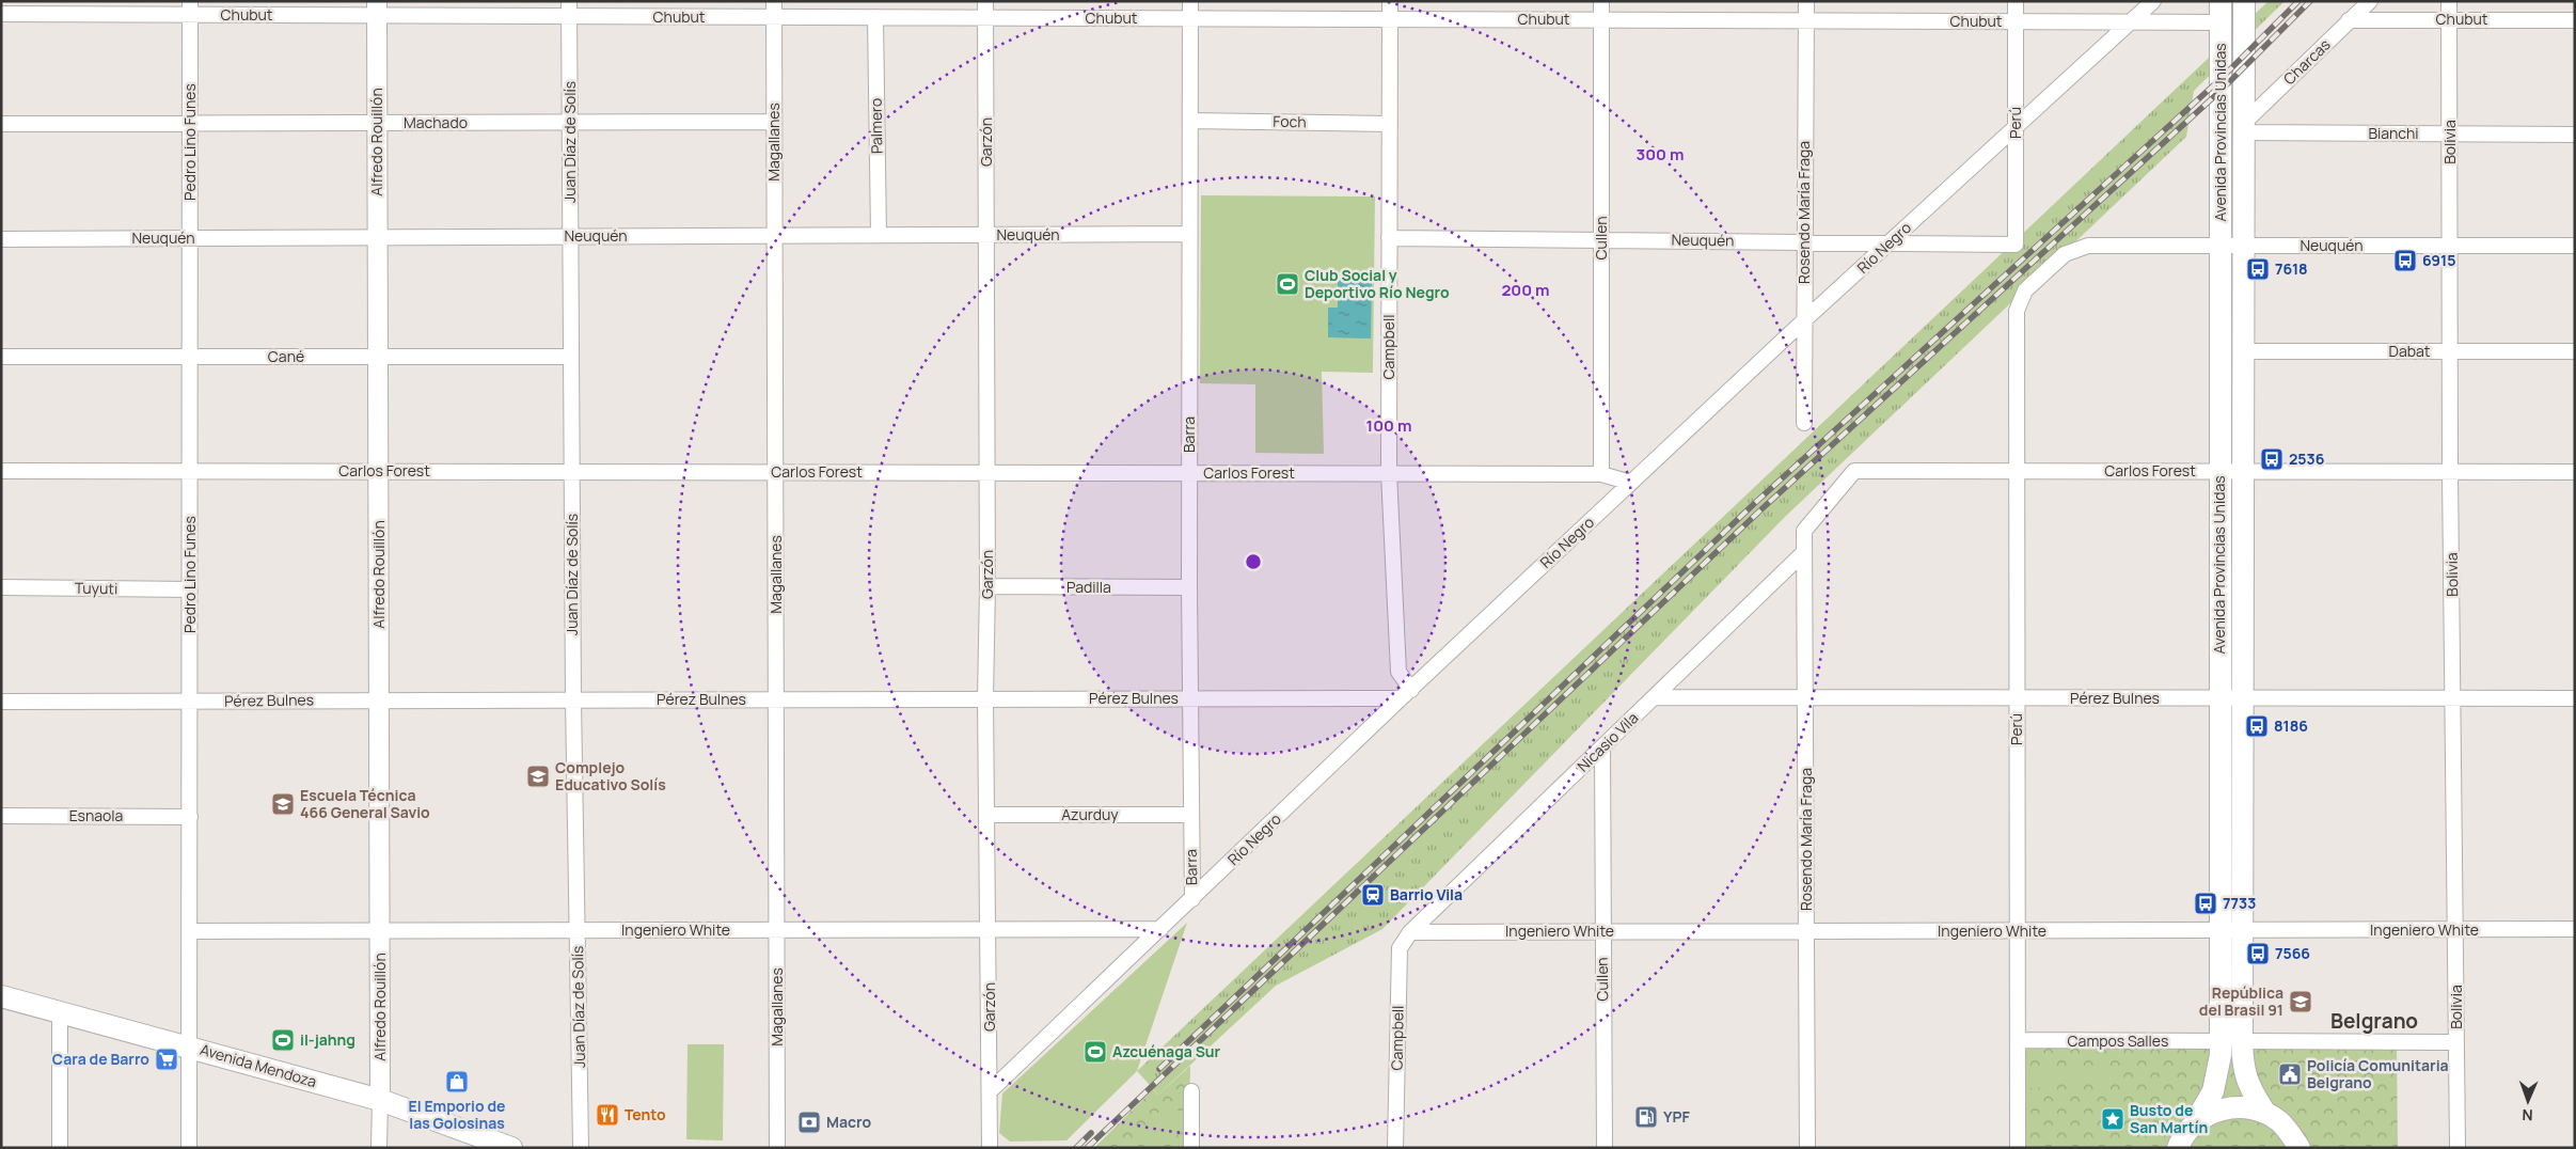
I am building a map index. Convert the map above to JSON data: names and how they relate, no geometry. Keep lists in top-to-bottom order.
{
  "streets": {
    "main road": ["Avenida Provincias Unidas", "Avenida Mendoza"],
    "street": [
      "Chubut",
      "Charcas",
      "Foch",
      "Machado",
      "Perú",
      "Palmero",
      "Bianchi",
      "Pedro Lino Funes",
      "Alfredo Rouillón",
      "Juan Díaz de Solís",
      "Magallanes",
      "Garzón",
      "Bolivia",
      "Rosendo María Fraga",
      "Neuquén",
      "Cullen",
      "Río Negro",
      "Campbell",
      "Dabat",
      "Cané",
      "Barra",
      "Carlos Forest",
      "Padilla",
      "Tuyuti",
      "Pérez Bulnes",
      "Nicasio Vila",
      "Azurduy",
      "Esnaola",
      "Ingeniero White",
      "Campos Salles"
    ]
  },
  "crossings": [
    ["Chubut", "Charcas"],
    ["Chubut", "Perú"],
    ["Chubut", "Palmero"],
    ["Chubut", "Avenida Provincias Unidas"],
    ["Chubut", "Pedro Lino Funes"],
    ["Chubut", "Alfredo Rouillón"],
    ["Chubut", "Juan Díaz de Solís"],
    ["Chubut", "Magallanes"],
    ["Chubut", "Garzón"],
    ["Chubut", "Bolivia"],
    ["Chubut", "Rosendo María Fraga"],
    ["Chubut", "Cullen"],
    ["Chubut", "Río Negro"],
    ["Chubut", "Campbell"],
    ["Chubut", "Barra"],
    ["Charcas", "Avenida Provincias Unidas"],
    ["Charcas", "Bianchi"],
    ["Foch", "Campbell"],
    ["Foch", "Barra"],
    ["Machado", "Pedro Lino Funes"],
    ["Machado", "Alfredo Rouillón"],
    ["Machado", "Juan Díaz de Solís"],
    ["Machado", "Magallanes"],
    ["Perú", "Neuquén"],
    ["Perú", "Río Negro"],
    ["Perú", "Carlos Forest"],
    ["Perú", "Pérez Bulnes"],
    ["Perú", "Ingeniero White"],
    ["Perú", "Campos Salles"],
    ["Palmero", "Neuquén"],
    ["Avenida Provincias Unidas", "Bianchi"],
    ["Avenida Provincias Unidas", "Neuquén"],
    ["Avenida Provincias Unidas", "Dabat"],
    ["Avenida Provincias Unidas", "Carlos Forest"],
    ["Avenida Provincias Unidas", "Pérez Bulnes"],
    ["Avenida Provincias Unidas", "Ingeniero White"],
    ["Avenida Provincias Unidas", "Campos Salles"],
    ["Bianchi", "Bolivia"],
    ["Pedro Lino Funes", "Neuquén"],
    ["Pedro Lino Funes", "Cané"],
    ["Pedro Lino Funes", "Carlos Forest"],
    ["Pedro Lino Funes", "Tuyuti"],
    ["Pedro Lino Funes", "Pérez Bulnes"],
    ["Pedro Lino Funes", "Esnaola"],
    ["Pedro Lino Funes", "Ingeniero White"],
    ["Pedro Lino Funes", "Avenida Mendoza"],
    ["Alfredo Rouillón", "Neuquén"],
    ["Alfredo Rouillón", "Cané"],
    ["Alfredo Rouillón", "Carlos Forest"],
    ["Alfredo Rouillón", "Pérez Bulnes"],
    ["Alfredo Rouillón", "Ingeniero White"],
    ["Alfredo Rouillón", "Avenida Mendoza"],
    ["Juan Díaz de Solís", "Neuquén"],
    ["Juan Díaz de Solís", "Cané"],
    ["Juan Díaz de Solís", "Carlos Forest"],
    ["Juan Díaz de Solís", "Pérez Bulnes"],
    ["Juan Díaz de Solís", "Ingeniero White"],
    ["Magallanes", "Neuquén"],
    ["Magallanes", "Carlos Forest"],
    ["Magallanes", "Pérez Bulnes"],
    ["Magallanes", "Ingeniero White"],
    ["Garzón", "Neuquén"],
    ["Garzón", "Río Negro"],
    ["Garzón", "Carlos Forest"],
    ["Garzón", "Padilla"],
    ["Garzón", "Pérez Bulnes"],
    ["Garzón", "Azurduy"],
    ["Garzón", "Ingeniero White"],
    ["Bolivia", "Neuquén"],
    ["Bolivia", "Dabat"],
    ["Bolivia", "Carlos Forest"],
    ["Bolivia", "Pérez Bulnes"],
    ["Bolivia", "Ingeniero White"],
    ["Rosendo María Fraga", "Neuquén"],
    ["Rosendo María Fraga", "Río Negro"],
    ["Rosendo María Fraga", "Carlos Forest"],
    ["Rosendo María Fraga", "Pérez Bulnes"],
    ["Rosendo María Fraga", "Nicasio Vila"],
    ["Rosendo María Fraga", "Ingeniero White"],
    ["Neuquén", "Cullen"],
    ["Neuquén", "Río Negro"],
    ["Neuquén", "Campbell"],
    ["Neuquén", "Barra"],
    ["Cullen", "Carlos Forest"],
    ["Cullen", "Nicasio Vila"],
    ["Cullen", "Ingeniero White"],
    ["Río Negro", "Campbell"],
    ["Río Negro", "Barra"],
    ["Río Negro", "Carlos Forest"],
    ["Río Negro", "Pérez Bulnes"],
    ["Río Negro", "Ingeniero White"],
    ["Campbell", "Carlos Forest"],
    ["Campbell", "Pérez Bulnes"],
    ["Campbell", "Nicasio Vila"],
    ["Campbell", "Ingeniero White"],
    ["Barra", "Carlos Forest"],
    ["Barra", "Padilla"],
    ["Barra", "Pérez Bulnes"],
    ["Barra", "Azurduy"],
    ["Pérez Bulnes", "Nicasio Vila"],
    ["Nicasio Vila", "Ingeniero White"]
  ],
  "districts": ["Belgrano"],
  "places": {
    "bus stop": [
      "6915",
      "7618",
      "2536",
      "8186",
      "7733",
      "7566"
    ],
    "sports": ["Club Social y Deportivo Río Negro", "il-jahng", "Azcuénaga Sur"],
    "school or university": ["Complejo Educativo Solís", "Escuela Técnica 466 General Savio", "República del Brasil 91"],
    "station": ["Barrio Vila"],
    "supermarket": ["Cara de Barro"],
    "public building": ["Policía Comunitaria Belgrano"],
    "shop": ["El Emporio de las Golosinas"],
    "restaurant": ["Tento"],
    "fuel station": ["YPF"],
    "place": ["Busto de San Martín"],
    "bank": ["Macro"]
  },
  "north": "bottom",
  "rings": ["300 m", "200 m", "100 m"]
}
